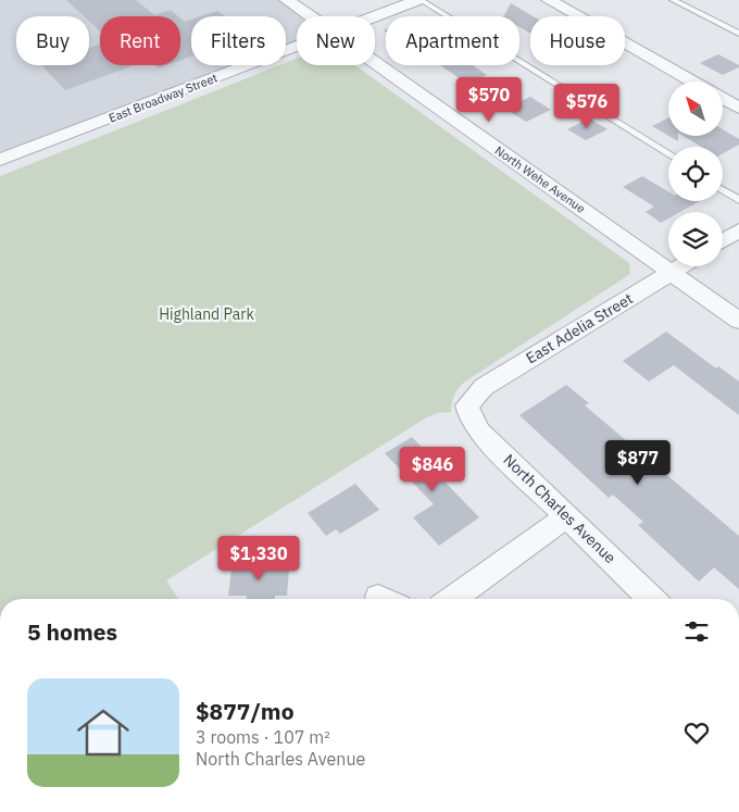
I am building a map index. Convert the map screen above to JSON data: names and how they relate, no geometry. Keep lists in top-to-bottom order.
{
  "streets": {
    "street": [
      "East Broadway Street",
      "North Wehe Avenue",
      "East Adelia Street",
      "North Charles Avenue"
    ]
  },
  "crossings": [
    ["North Wehe Avenue", "East Adelia Street"],
    ["East Adelia Street", "North Charles Avenue"]
  ],
  "parks": ["Highland Park"],
  "north": "top left",
  "page": {
    "chip": [
      "Buy",
      "Rent",
      "Filters",
      "New",
      "Apartment",
      "House"
    ],
    "price": [
      "$570",
      "$576",
      "$877",
      "$846",
      "$1,330"
    ],
    "heading": "5 homes",
    "list": [
      {
        "name": "$877/mo",
        "note": "3 rooms · 107 m² · North Charles Avenue"
      }
    ]
  }
}
